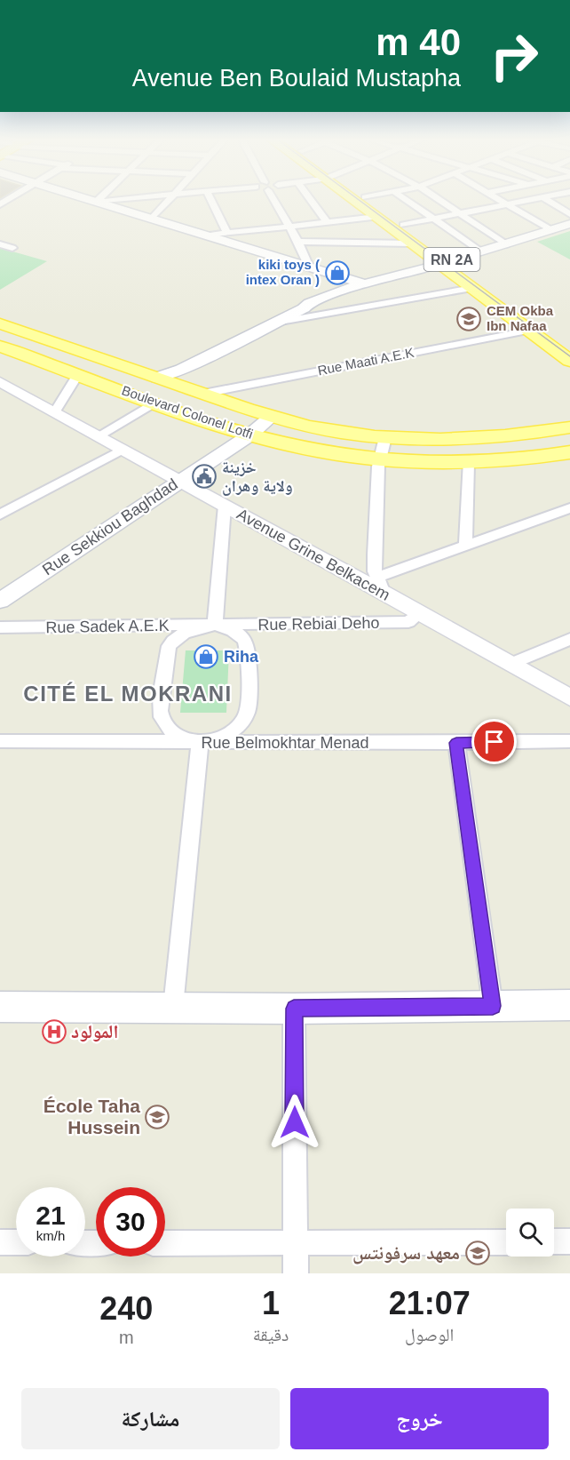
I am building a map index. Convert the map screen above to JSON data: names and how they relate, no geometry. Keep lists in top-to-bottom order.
{
  "streets": {
    "main road": ["RN 2A", "Boulevard Colonel Lotfi", "Rue Sekkiou Baghdad"],
    "street": [
      "Rue Maati A.E.K",
      "Avenue Grine Belkacem",
      "Rue Rebiai Deho",
      "Rue Sadek A.E.K",
      "Rue Belmokhtar Menad"
    ]
  },
  "crossings": [
    ["RN 2A", "Rue Maati A.E.K"],
    ["Rue Maati A.E.K", "Boulevard Colonel Lotfi"],
    ["Boulevard Colonel Lotfi", "Rue Sekkiou Baghdad"],
    ["Rue Sekkiou Baghdad", "Avenue Grine Belkacem"],
    ["Avenue Grine Belkacem", "Rue Rebiai Deho"],
    ["Rue Rebiai Deho", "Rue Sadek A.E.K"],
    ["Rue Rebiai Deho", "Rue Belmokhtar Menad"],
    ["Rue Sadek A.E.K", "Rue Belmokhtar Menad"]
  ],
  "districts": ["CITÉ EL MOKRANI"],
  "places": {
    "shop": ["kiki toys ( intex Oran )", "Riha"],
    "school or university": ["CEM Okba Ibn Nafaa", "École Taha Hussein", "معهد سرفونتس"],
    "public building": ["خزينة ولاية وهران"],
    "hospital": ["المولود"]
  },
  "page": {
    "turn": ["40 m", "Avenue Ben Boulaid Mustapha"],
    "speed": "21 km/h",
    "limit": "30",
    "eta": [
      "21:07",
      "الوصول",
      "1",
      "دقيقة",
      "240",
      "m"
    ],
    "buttons": ["خروج", "مشاركة"]
  }
}
